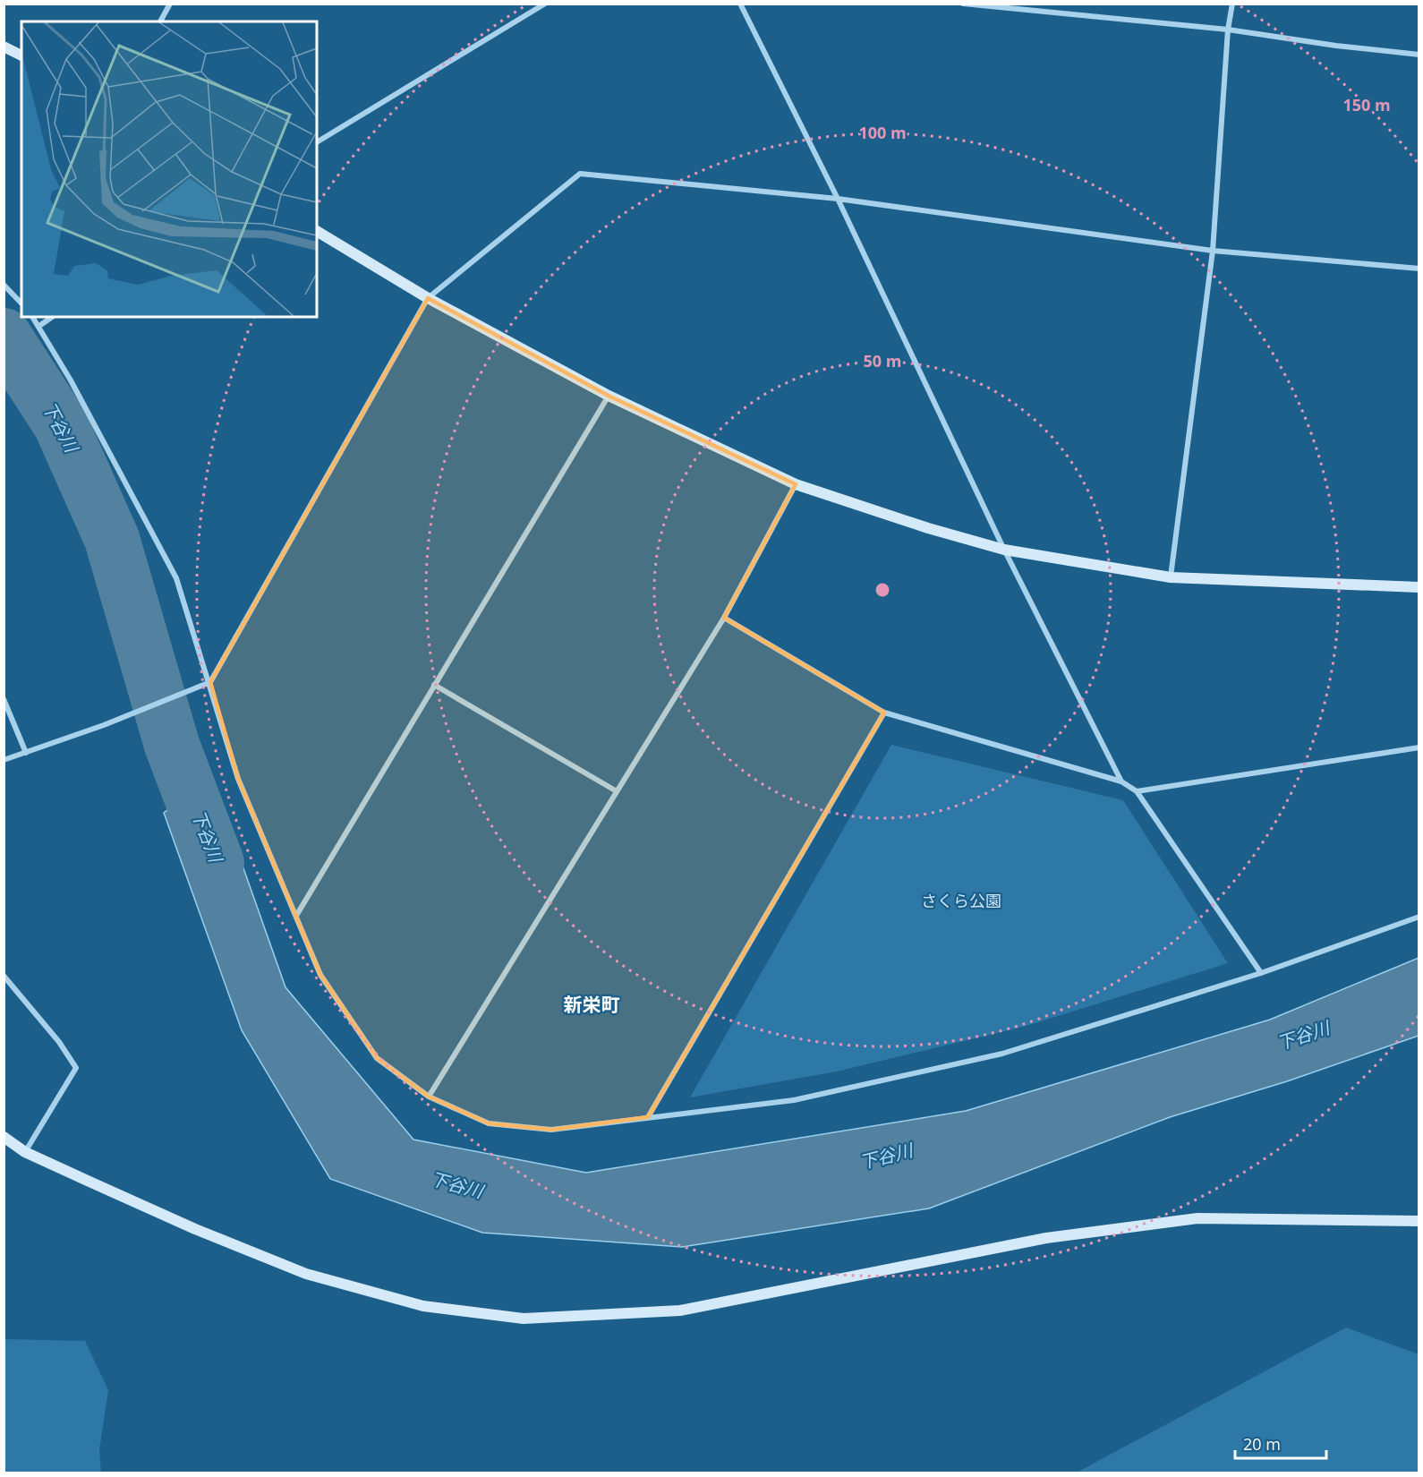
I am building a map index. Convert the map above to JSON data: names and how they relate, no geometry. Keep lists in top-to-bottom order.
{
  "districts": ["新栄町"],
  "water": ["下谷川"],
  "parks": ["さくら公園"],
  "scale_bar": "20 m",
  "rings": ["150 m", "100 m", "50 m"]
}
